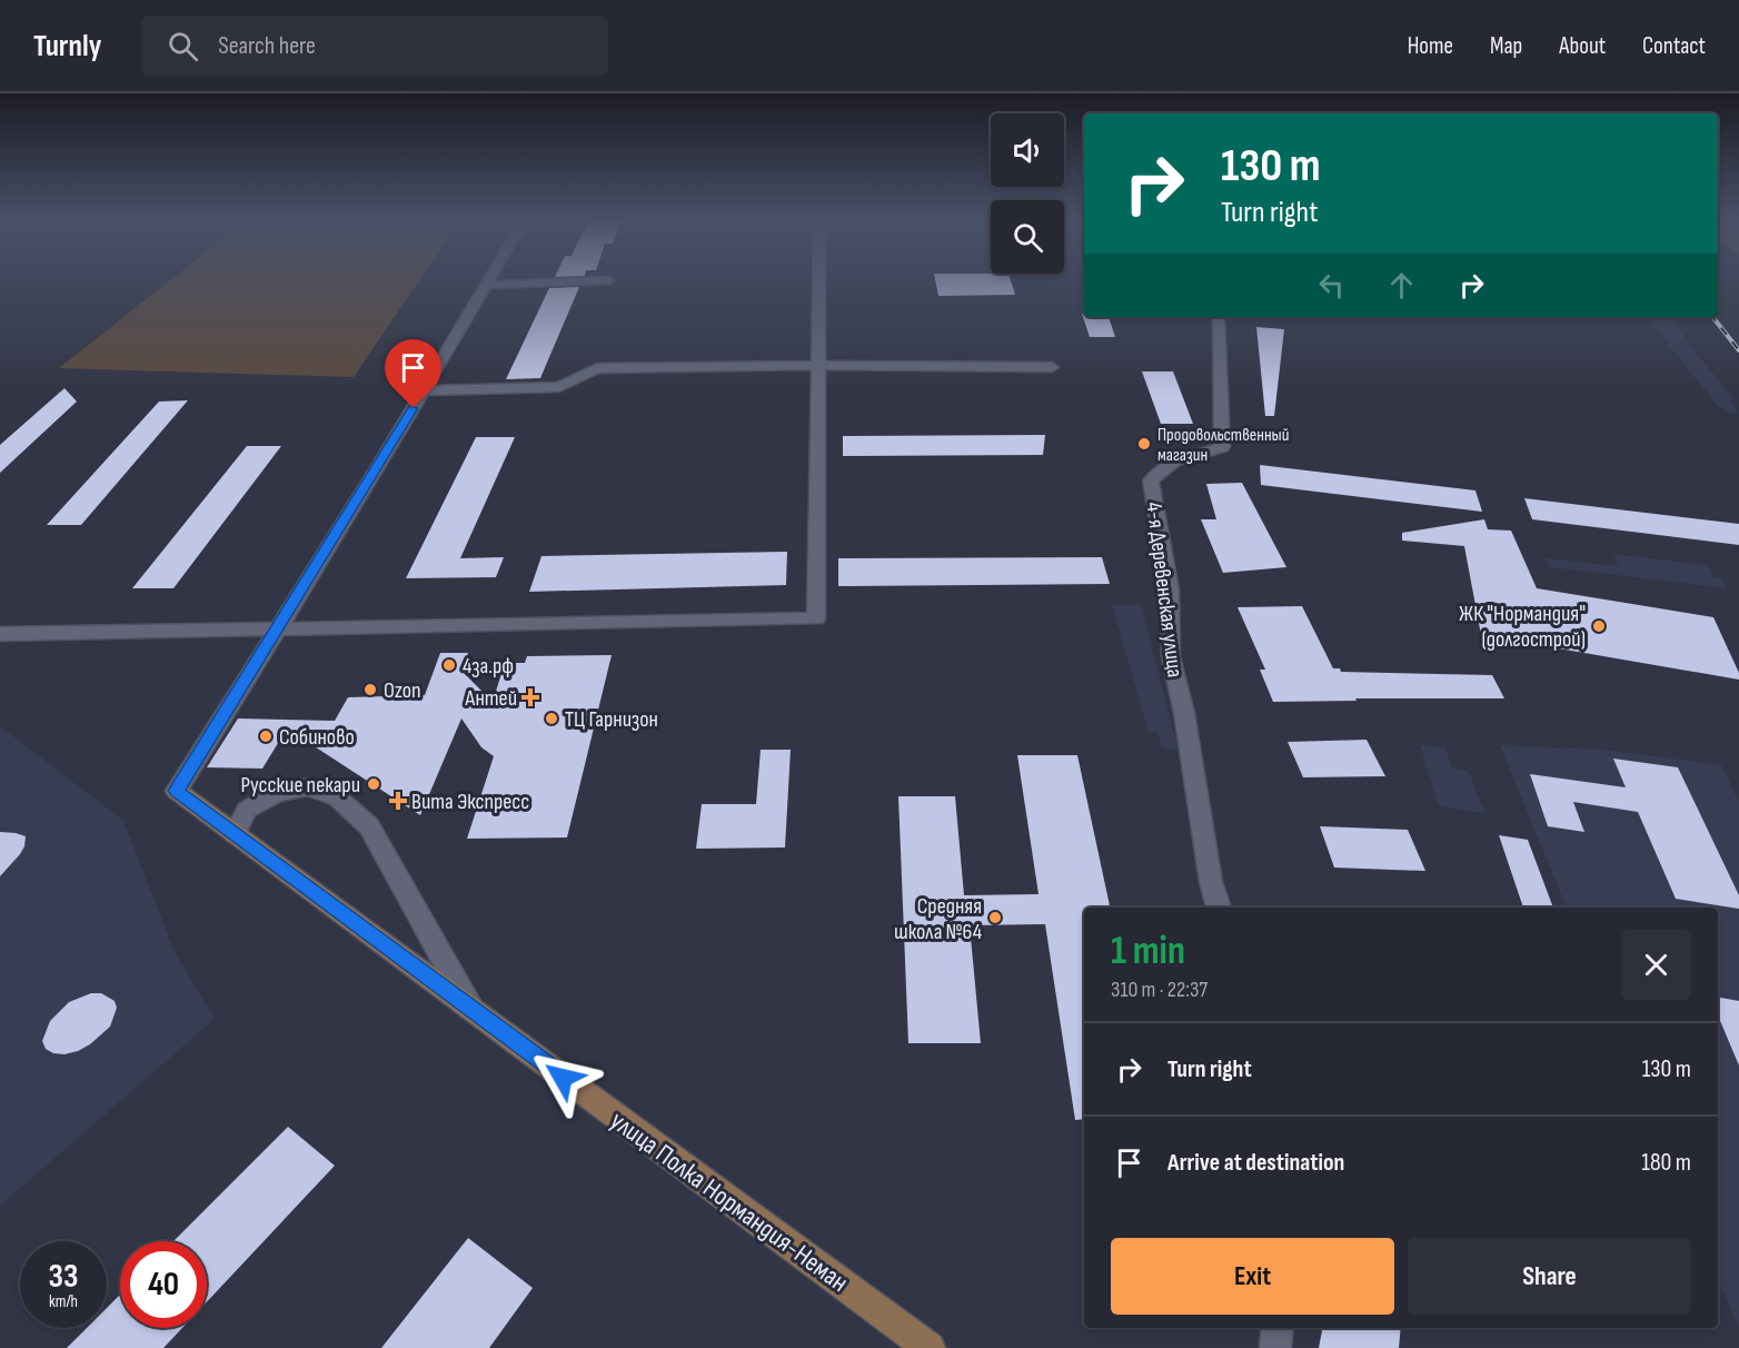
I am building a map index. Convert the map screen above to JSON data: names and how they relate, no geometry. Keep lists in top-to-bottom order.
{
  "streets": {
    "street": ["4-я Деревенская улица", "улица Полка Нормандия-Неман"]
  },
  "places": {
    "other": [
      "Продовольственный магазин",
      "ЖК \"Нормандия\" (долгострой)",
      "4за.рф",
      "Ozon",
      "ТЦ Гарнизон",
      "Собиново",
      "Русские пекари",
      "Средняя школа №64"
    ],
    "health": ["Антей", "Вита Экспресс"]
  },
  "page": {
    "header": "Turnly",
    "search": "Search here",
    "nav": [
      "Home",
      "Map",
      "About",
      "Contact"
    ],
    "turn": ["130 m", "Turn right"],
    "heading": ["1 min", "310 m · 22:37"],
    "list": [
      {
        "name": "Turn right",
        "value": "130 m"
      },
      {
        "name": "Arrive at destination",
        "value": "180 m"
      }
    ],
    "buttons": ["Exit", "Share"],
    "speed": "33 km/h",
    "limit": "40"
  }
}
